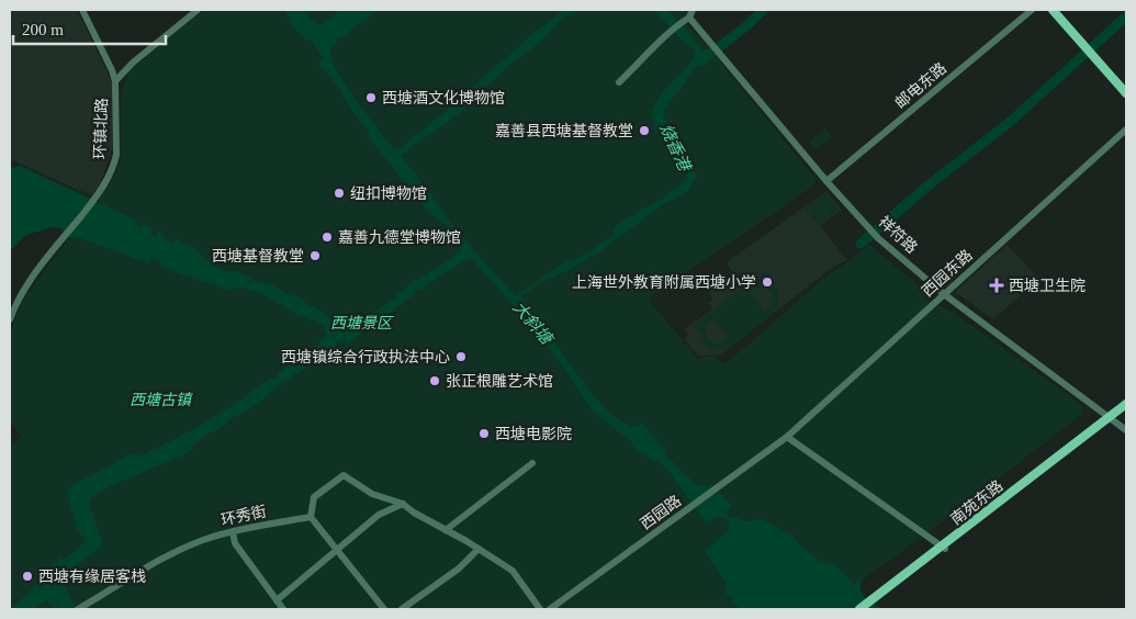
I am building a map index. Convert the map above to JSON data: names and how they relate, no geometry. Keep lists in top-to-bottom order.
{
  "streets": {
    "main road": ["南苑东路"],
    "street": [
      "邮电东路",
      "环镇北路",
      "祥符路",
      "西园东路",
      "西园路",
      "环秀街"
    ]
  },
  "crossings": [
    ["邮电东路", "祥符路"],
    ["祥符路", "西园东路"],
    ["祥符路", "南苑东路"],
    ["西园东路", "西园路"]
  ],
  "water": ["烧香港", "大斜塘"],
  "parks": ["西塘景区", "西塘古镇"],
  "places": {
    "other": [
      "西塘酒文化博物馆",
      "嘉善县西塘基督教堂",
      "纽扣博物馆",
      "嘉善九德堂博物馆",
      "西塘基督教堂",
      "上海世外教育附属西塘小学",
      "西塘镇综合行政执法中心",
      "张正根雕艺术馆",
      "西塘电影院",
      "西塘有缘居客栈"
    ],
    "health": ["西塘卫生院"]
  },
  "scale_bar": "200 m"
}
